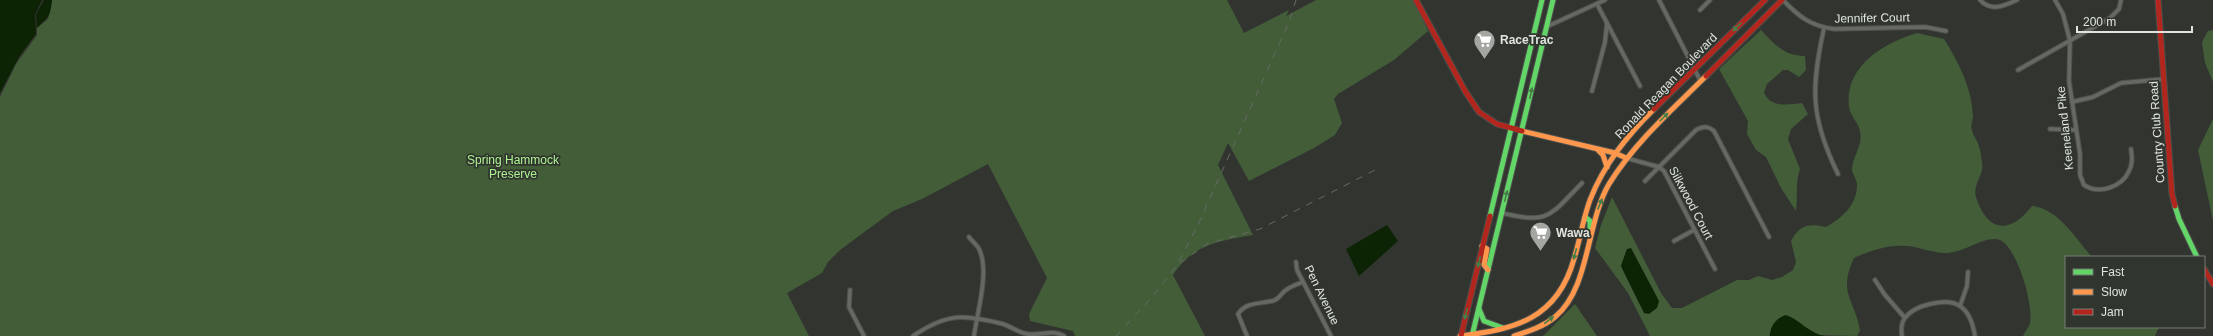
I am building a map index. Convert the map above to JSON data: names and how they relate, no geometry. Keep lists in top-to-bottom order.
{
  "streets": {
    "main road": ["Ronald Reagan Boulevard", "Country Club Road", "Silkwood Court"],
    "street": ["Jennifer Court", "Keeneland Pike", "Pen Avenue"]
  },
  "crossings": [
    ["Jennifer Court", "Ronald Reagan Boulevard"],
    ["Ronald Reagan Boulevard", "Silkwood Court"]
  ],
  "parks": ["Spring Hammock Preserve"],
  "places": {
    "supermarket": ["RaceTrac", "Wawa"]
  },
  "legend": ["Fast", "Slow", "Jam"],
  "scale_bar": "200 m"
}
